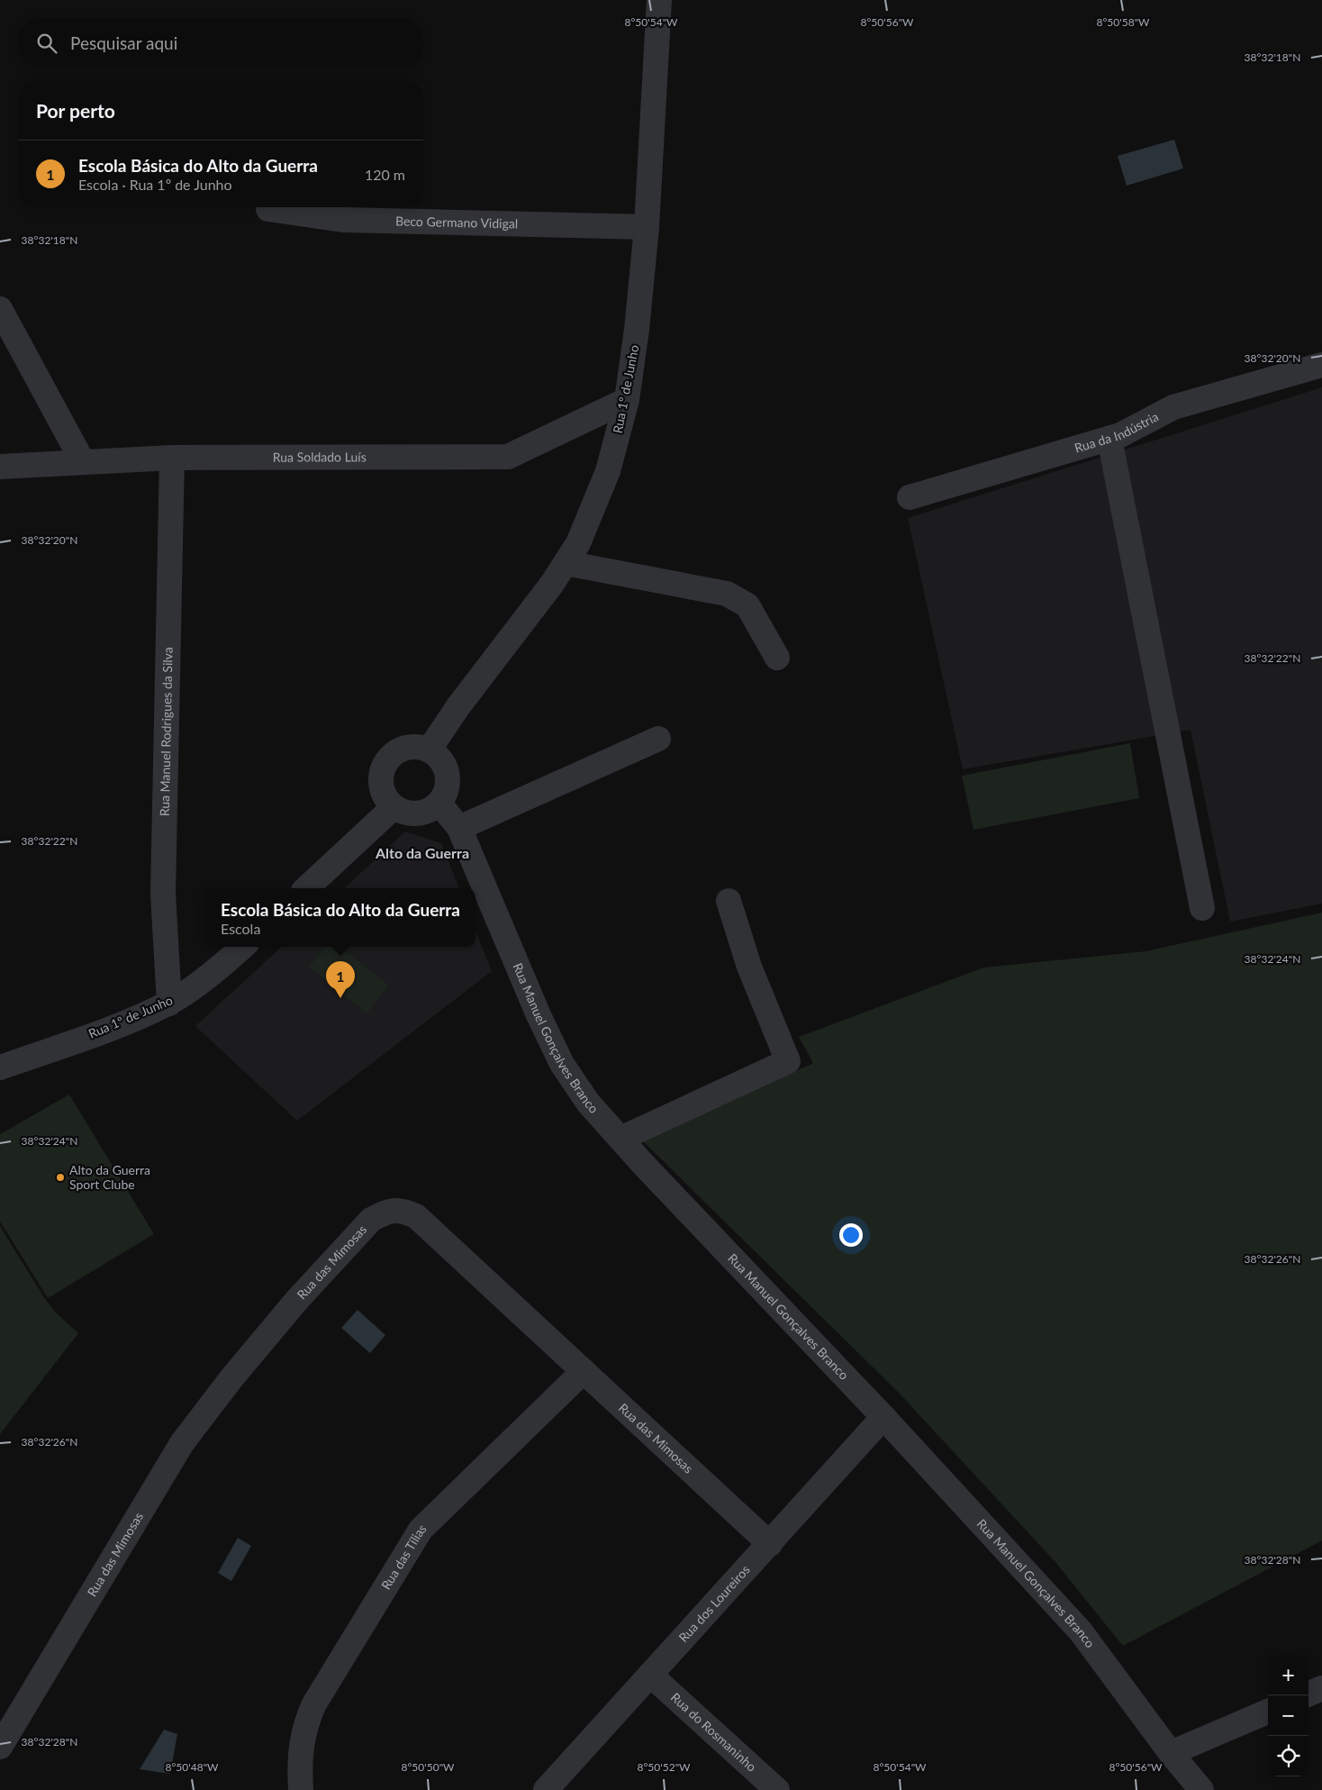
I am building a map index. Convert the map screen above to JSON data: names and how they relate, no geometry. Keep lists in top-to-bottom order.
{
  "streets": {
    "street": [
      "Beco Germano Vidigal",
      "Rua 1º de Junho",
      "Rua da Indústria",
      "Rua Soldado Luís",
      "Rua Manuel Rodrigues da Silva",
      "Rua Manuel Gonçalves Branco",
      "Rua das Mimosas",
      "Rua das Tílias",
      "Rua dos Loureiros",
      "Rua do Rosmaninho"
    ]
  },
  "crossings": [
    ["Beco Germano Vidigal", "Rua 1º de Junho"],
    ["Rua 1º de Junho", "Rua Soldado Luís"],
    ["Rua 1º de Junho", "Rua Manuel Rodrigues da Silva"],
    ["Rua 1º de Junho", "Rua Manuel Gonçalves Branco"],
    ["Rua Soldado Luís", "Rua Manuel Rodrigues da Silva"],
    ["Rua Manuel Gonçalves Branco", "Rua dos Loureiros"],
    ["Rua das Mimosas", "Rua das Tílias"],
    ["Rua das Mimosas", "Rua dos Loureiros"],
    ["Rua dos Loureiros", "Rua do Rosmaninho"]
  ],
  "districts": ["Alto da Guerra"],
  "places": ["Alto da Guerra Sport Clube"],
  "page": {
    "search": "Pesquisar aqui",
    "heading": "Por perto",
    "list": [
      {
        "mark": "1",
        "name": "Escola Básica do Alto da Guerra",
        "note": "Escola · Rua 1º de Junho",
        "value": "120 m"
      }
    ],
    "popup": ["Escola Básica do Alto da Guerra", "Escola"],
    "pins": "1",
    "map_buttons": ["+", "−"]
  },
  "coordinates": [
    "8°50'54\"W",
    "8°50'56\"W",
    "8°50'58\"W",
    "38°32'18\"N",
    "38°32'20\"N",
    "38°32'22\"N",
    "38°32'24\"N",
    "38°32'26\"N",
    "38°32'28\"N",
    "8°50'48\"W",
    "8°50'50\"W",
    "8°50'52\"W"
  ]
}
